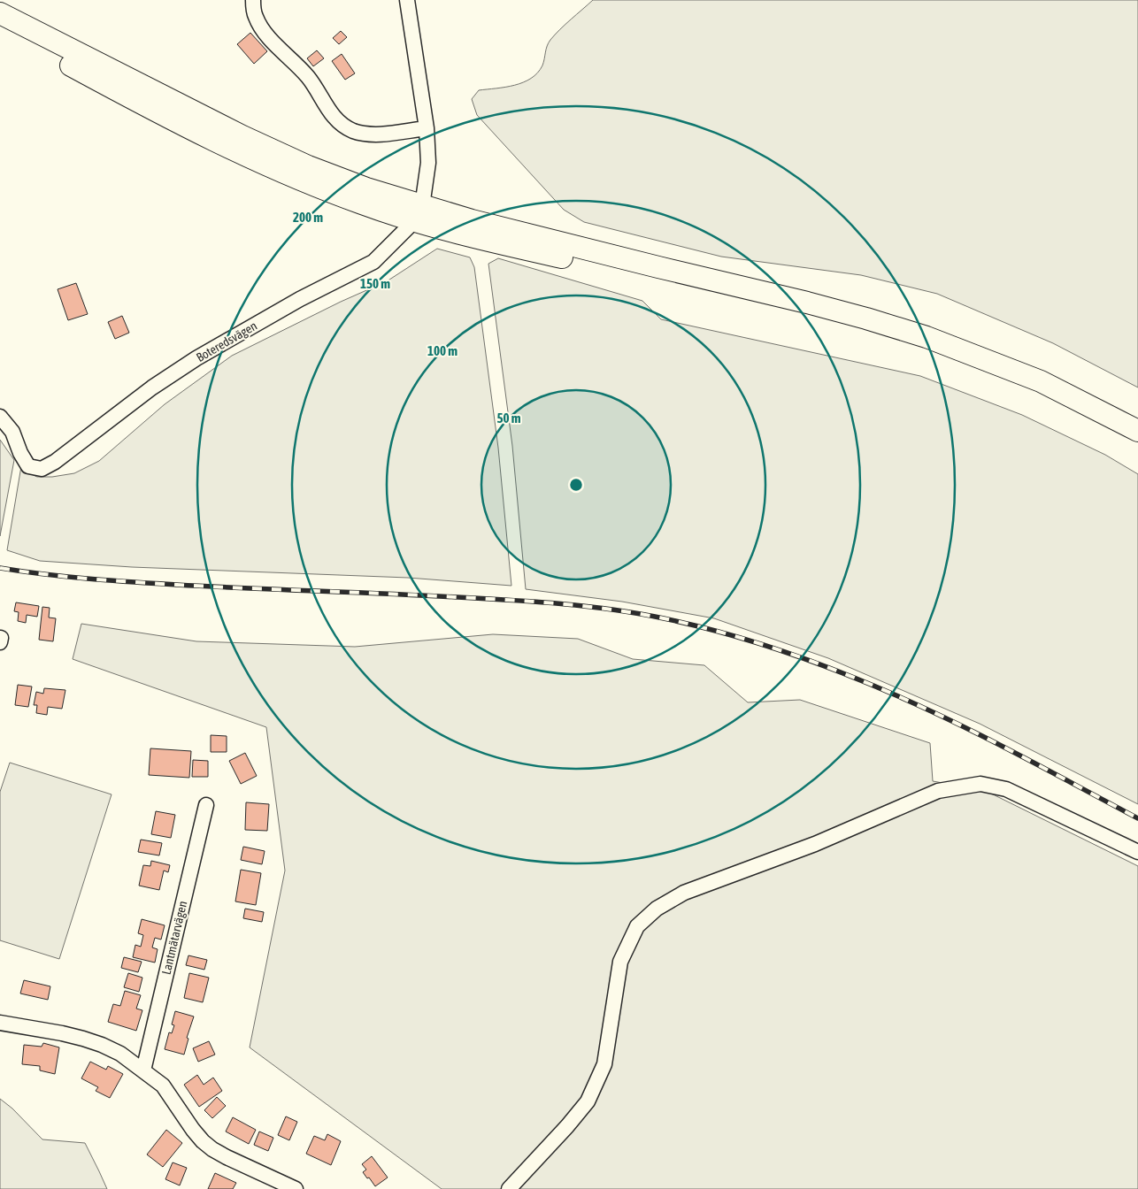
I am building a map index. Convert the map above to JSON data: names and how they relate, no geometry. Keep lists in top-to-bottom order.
{
  "streets": {
    "street": ["Boteredsvägen", "Lantmätarvägen"]
  },
  "rings": [
    "200 m",
    "150 m",
    "100 m",
    "50 m"
  ]
}
